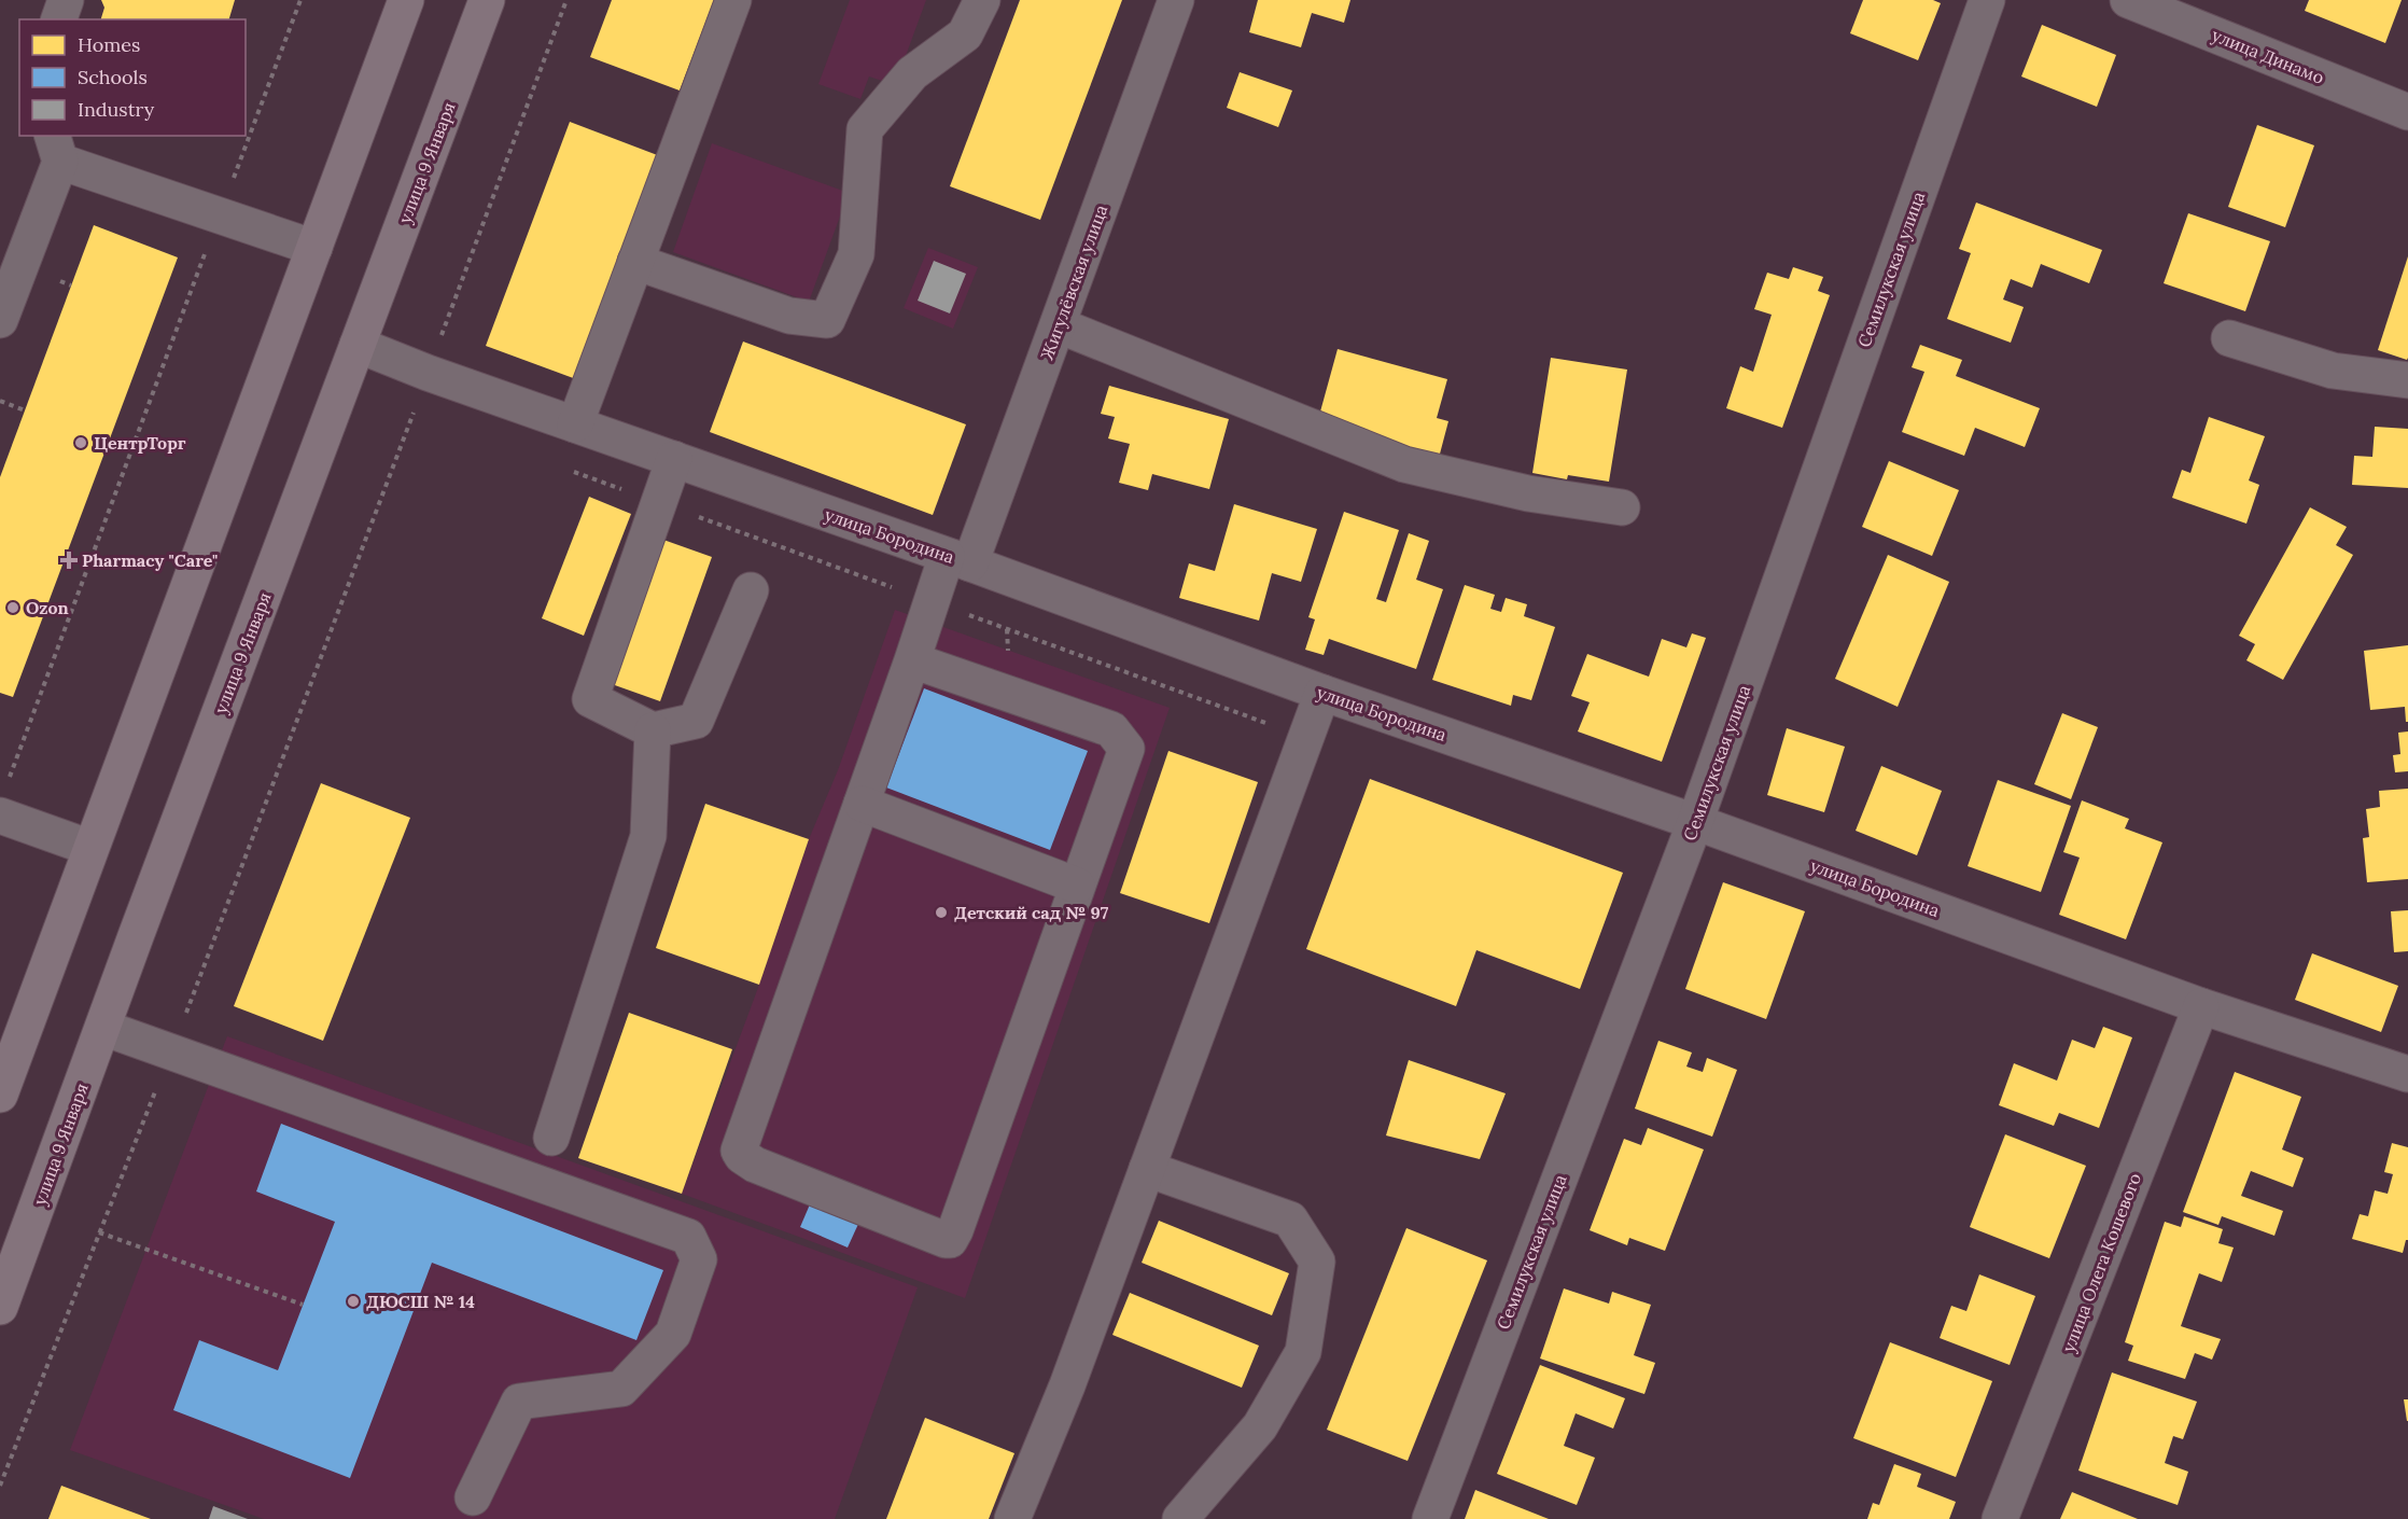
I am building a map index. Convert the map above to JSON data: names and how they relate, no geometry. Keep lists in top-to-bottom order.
{
  "streets": {
    "main road": ["улица 9 Января"],
    "street": [
      "улица Динамо",
      "Семилукская улица",
      "Жигулёвская улица",
      "улица Бородина",
      "улица Олега Кошевого"
    ]
  },
  "crossings": [
    ["улица 9 Января", "улица Бородина"],
    ["Семилукская улица", "улица Бородина"],
    ["Жигулёвская улица", "улица Бородина"],
    ["улица Бородина", "улица Олега Кошевого"]
  ],
  "places": {
    "other": [
      "ЦентрТорг",
      "Ozon",
      "Детский сад № 97",
      "ДЮСШ № 14"
    ],
    "health": ["Pharmacy \"Care\""]
  },
  "legend": ["Homes", "Schools", "Industry"]
}
